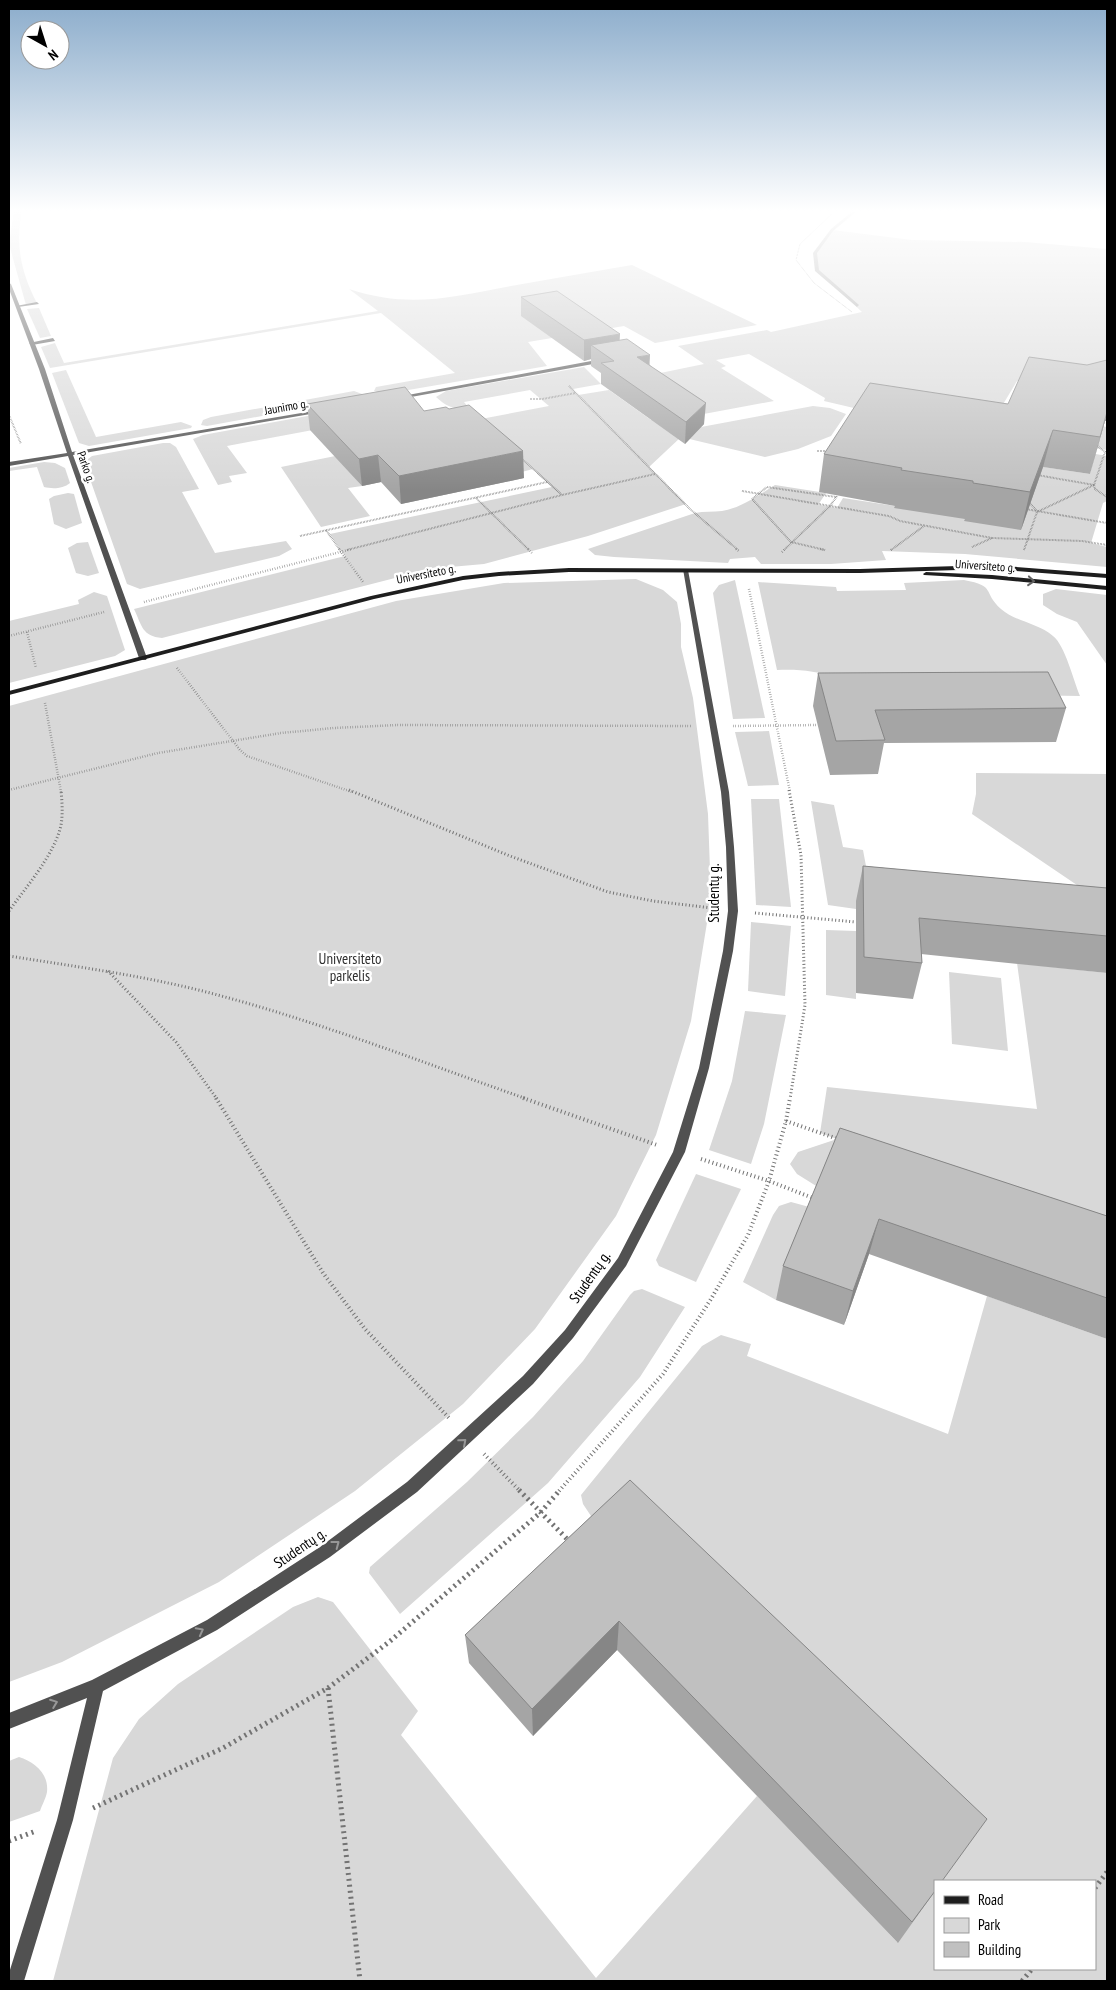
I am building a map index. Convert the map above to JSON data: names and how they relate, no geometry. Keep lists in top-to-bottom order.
{
  "streets": {
    "main road": ["Universiteto g."],
    "street": ["Jaunimo g.", "Parko g.", "Studentų g."]
  },
  "crossings": [
    ["Jaunimo g.", "Parko g."],
    ["Parko g.", "Universiteto g."],
    ["Universiteto g.", "Studentų g."]
  ],
  "one_way": ["Studentų g."],
  "parks": ["Universiteto parkelis"],
  "legend": ["Road", "Park", "Building"],
  "north": "bottom right"
}
